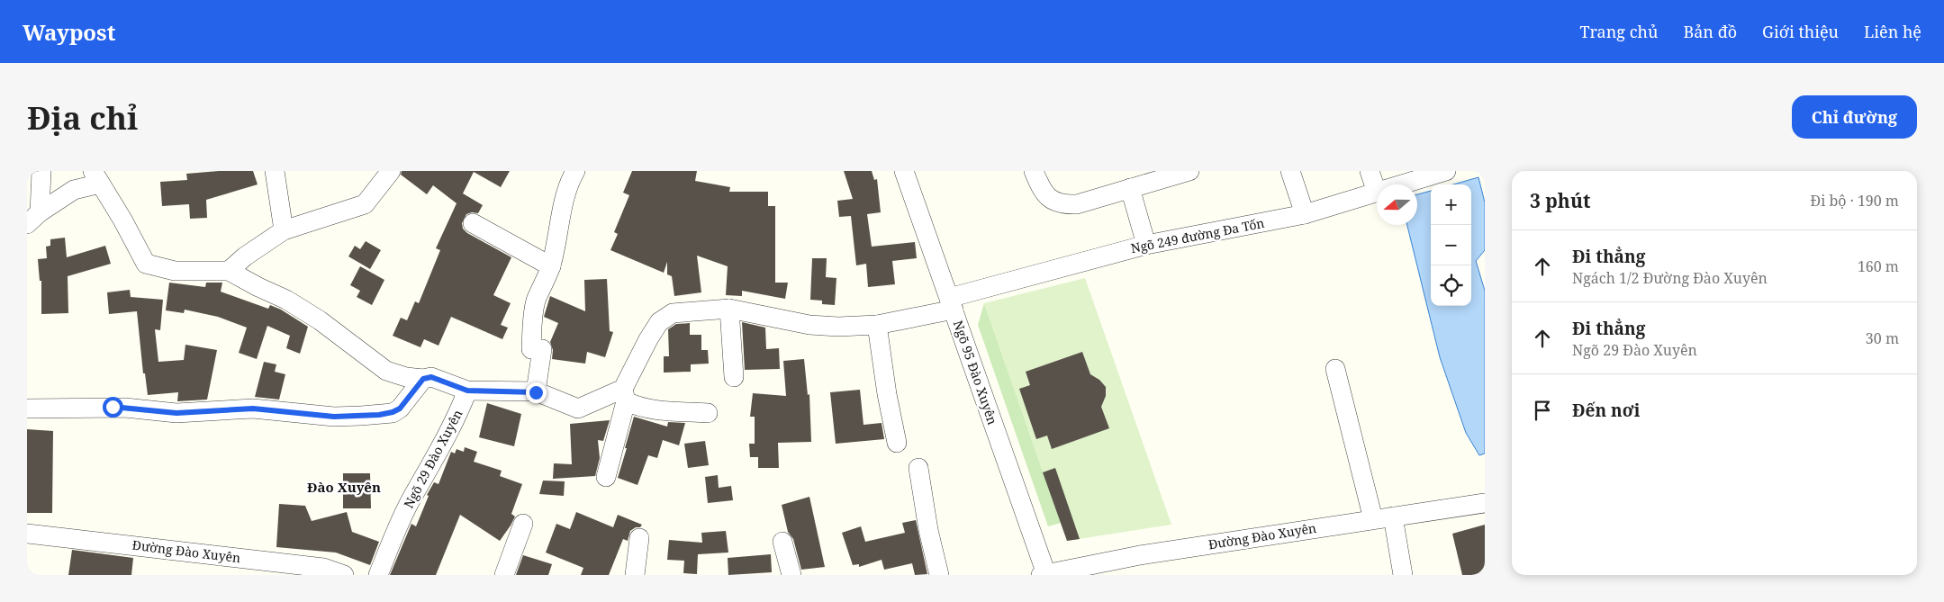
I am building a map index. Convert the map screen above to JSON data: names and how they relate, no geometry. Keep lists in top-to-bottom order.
{
  "streets": {
    "street": [
      "Ngõ 249 đường Đa Tốn",
      "Ngõ 95 Đào Xuyên",
      "Ngõ 29 Đào Xuyên",
      "Đường Đào Xuyên"
    ]
  },
  "crossings": [
    ["Ngõ 249 đường Đa Tốn", "Ngõ 95 Đào Xuyên"],
    ["Ngõ 95 Đào Xuyên", "Đường Đào Xuyên"]
  ],
  "districts": ["Đào Xuyên"],
  "north": "left",
  "page": {
    "header": "Waypost",
    "nav": [
      "Trang chủ",
      "Bản đồ",
      "Giới thiệu",
      "Liên hệ"
    ],
    "buttons": "Chỉ đường",
    "title": "Địa chỉ",
    "heading": ["3 phút", "Đi bộ · 190 m"],
    "map_buttons": ["+", "−"],
    "list": [
      ["Đi thẳng", "Ngách 1/2 Đường Đào Xuyên", "160 m"],
      ["Đi thẳng", "Ngõ 29 Đào Xuyên", "30 m"],
      "Đến nơi"
    ]
  }
}
